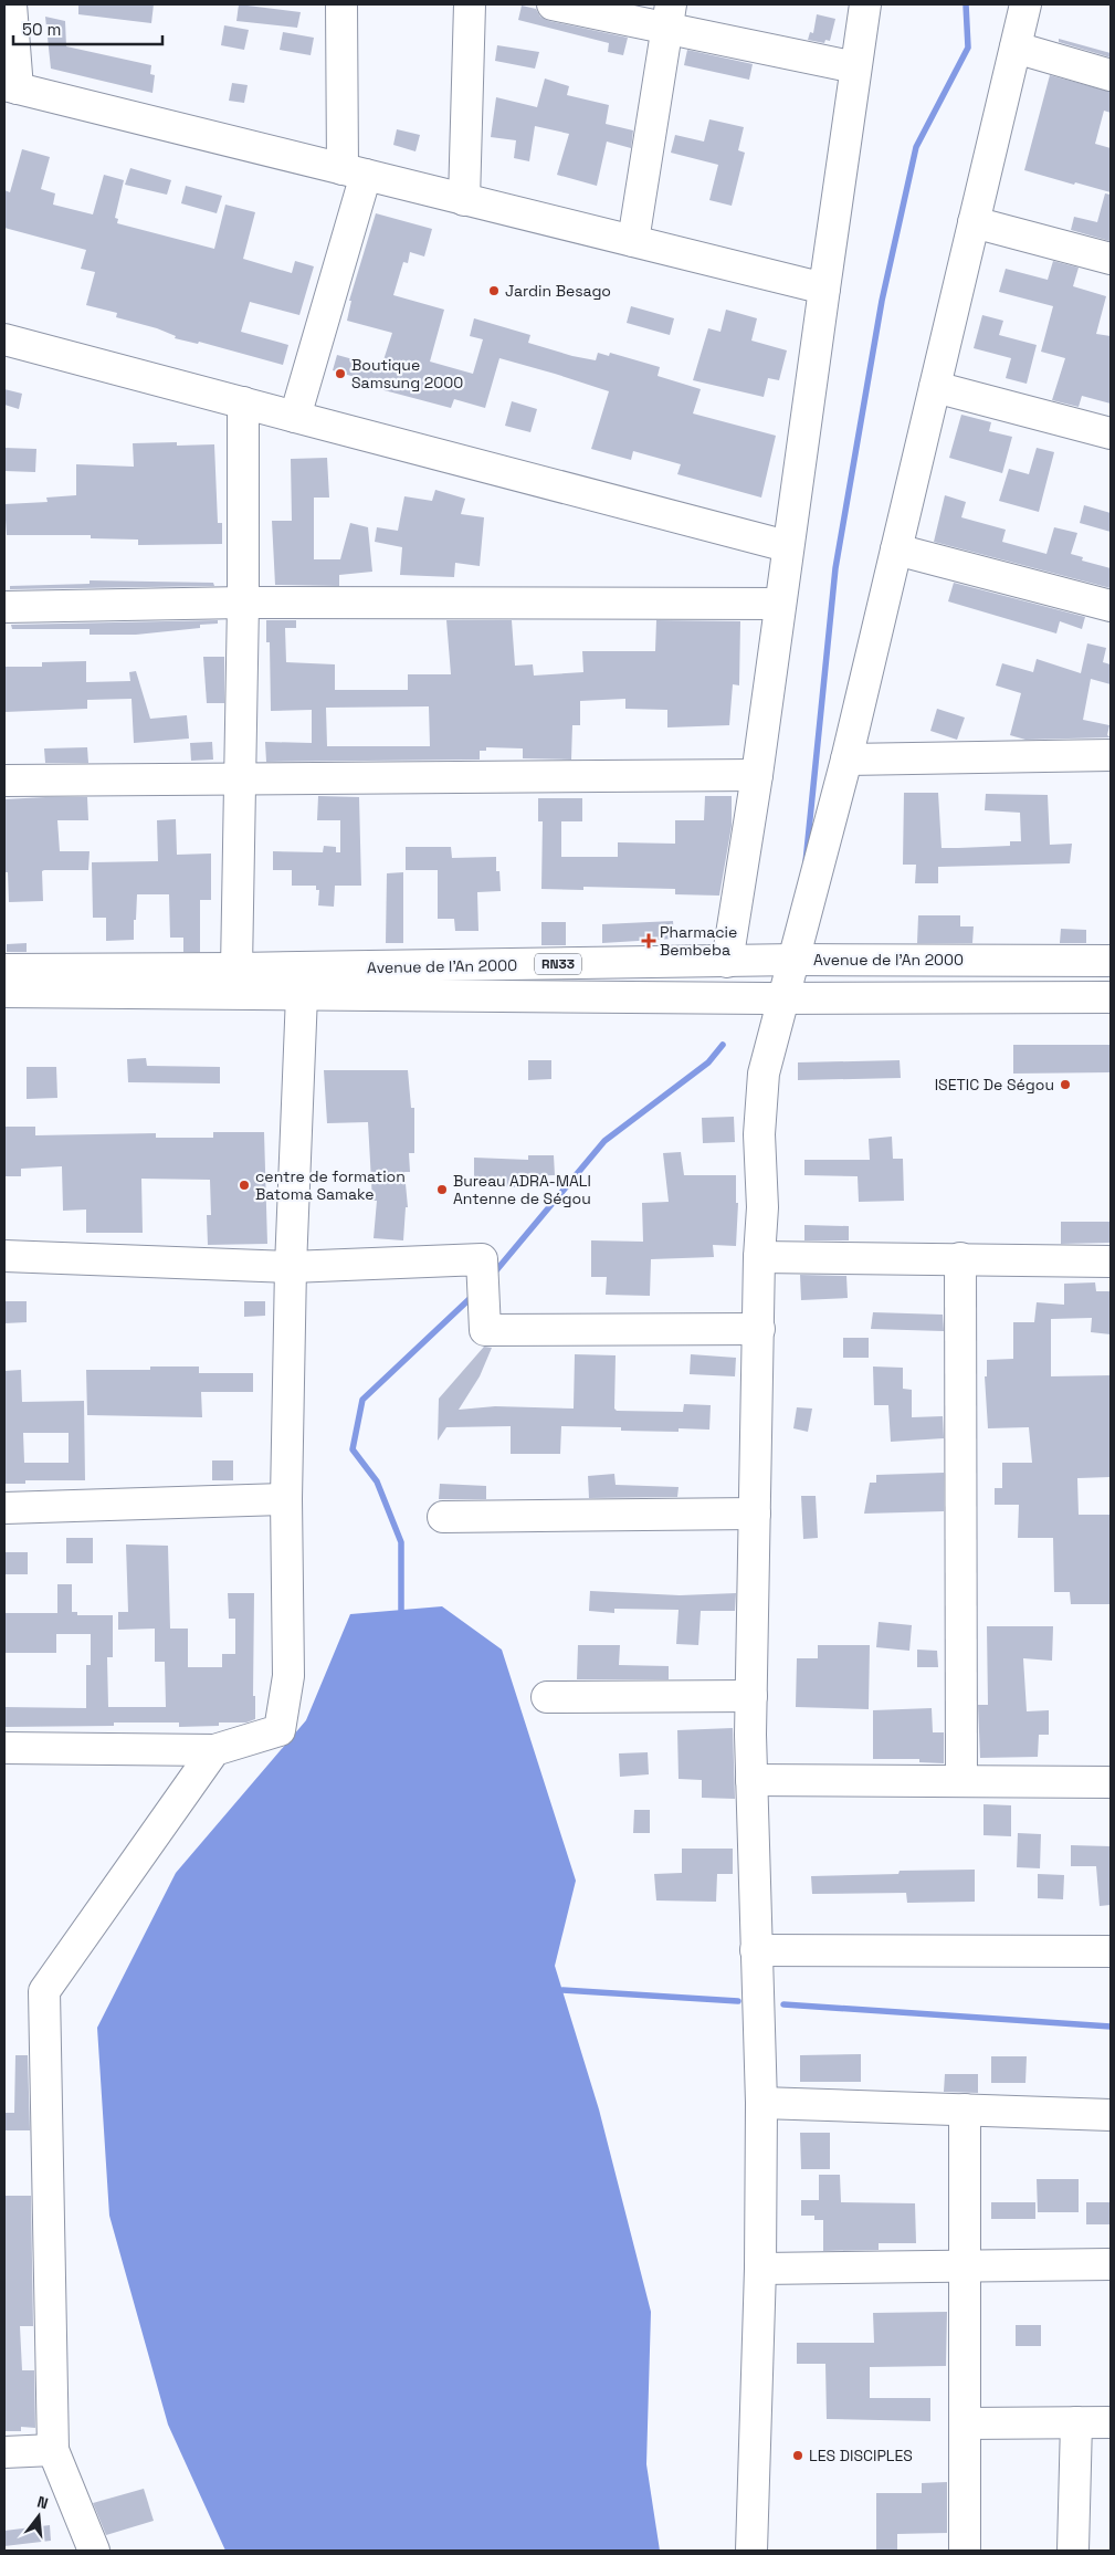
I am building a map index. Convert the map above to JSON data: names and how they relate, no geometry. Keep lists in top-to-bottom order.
{
  "streets": {
    "street": ["Avenue de l'An 2000", "RN33"]
  },
  "places": {
    "other": [
      "Jardin Besago",
      "Boutique Samsung 2000",
      "ISETIC De Ségou",
      "centre de formation Batoma Samake",
      "Bureau ADRA-MALI Antenne de Ségou",
      "LES DISCIPLES"
    ],
    "health": ["Pharmacie Bembeba"]
  },
  "scale_bar": "50 m",
  "north": "top"
}
